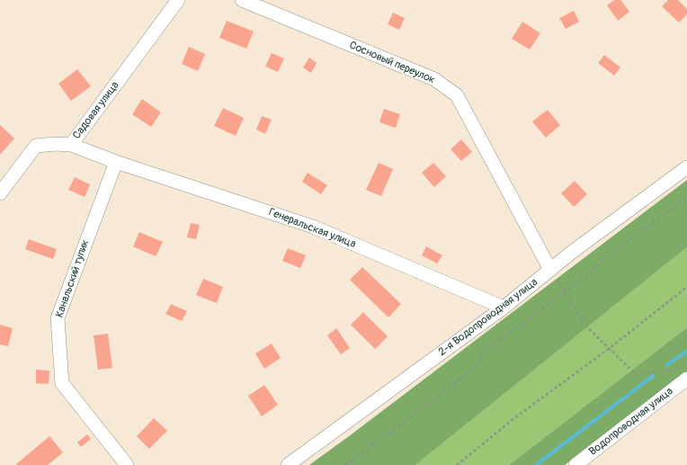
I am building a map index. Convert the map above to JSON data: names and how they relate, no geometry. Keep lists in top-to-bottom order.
{
  "streets": {
    "street": [
      "Сосновый переулок",
      "Садовая улица",
      "Генеральская улица",
      "Канальский тупик",
      "2-я Водопроводная улица",
      "Водопроводная улица"
    ]
  },
  "crossings": [
    ["Сосновый переулок", "2-я Водопроводная улица"],
    ["Садовая улица", "Генеральская улица"],
    ["Генеральская улица", "Канальский тупик"],
    ["Генеральская улица", "2-я Водопроводная улица"]
  ]
}
